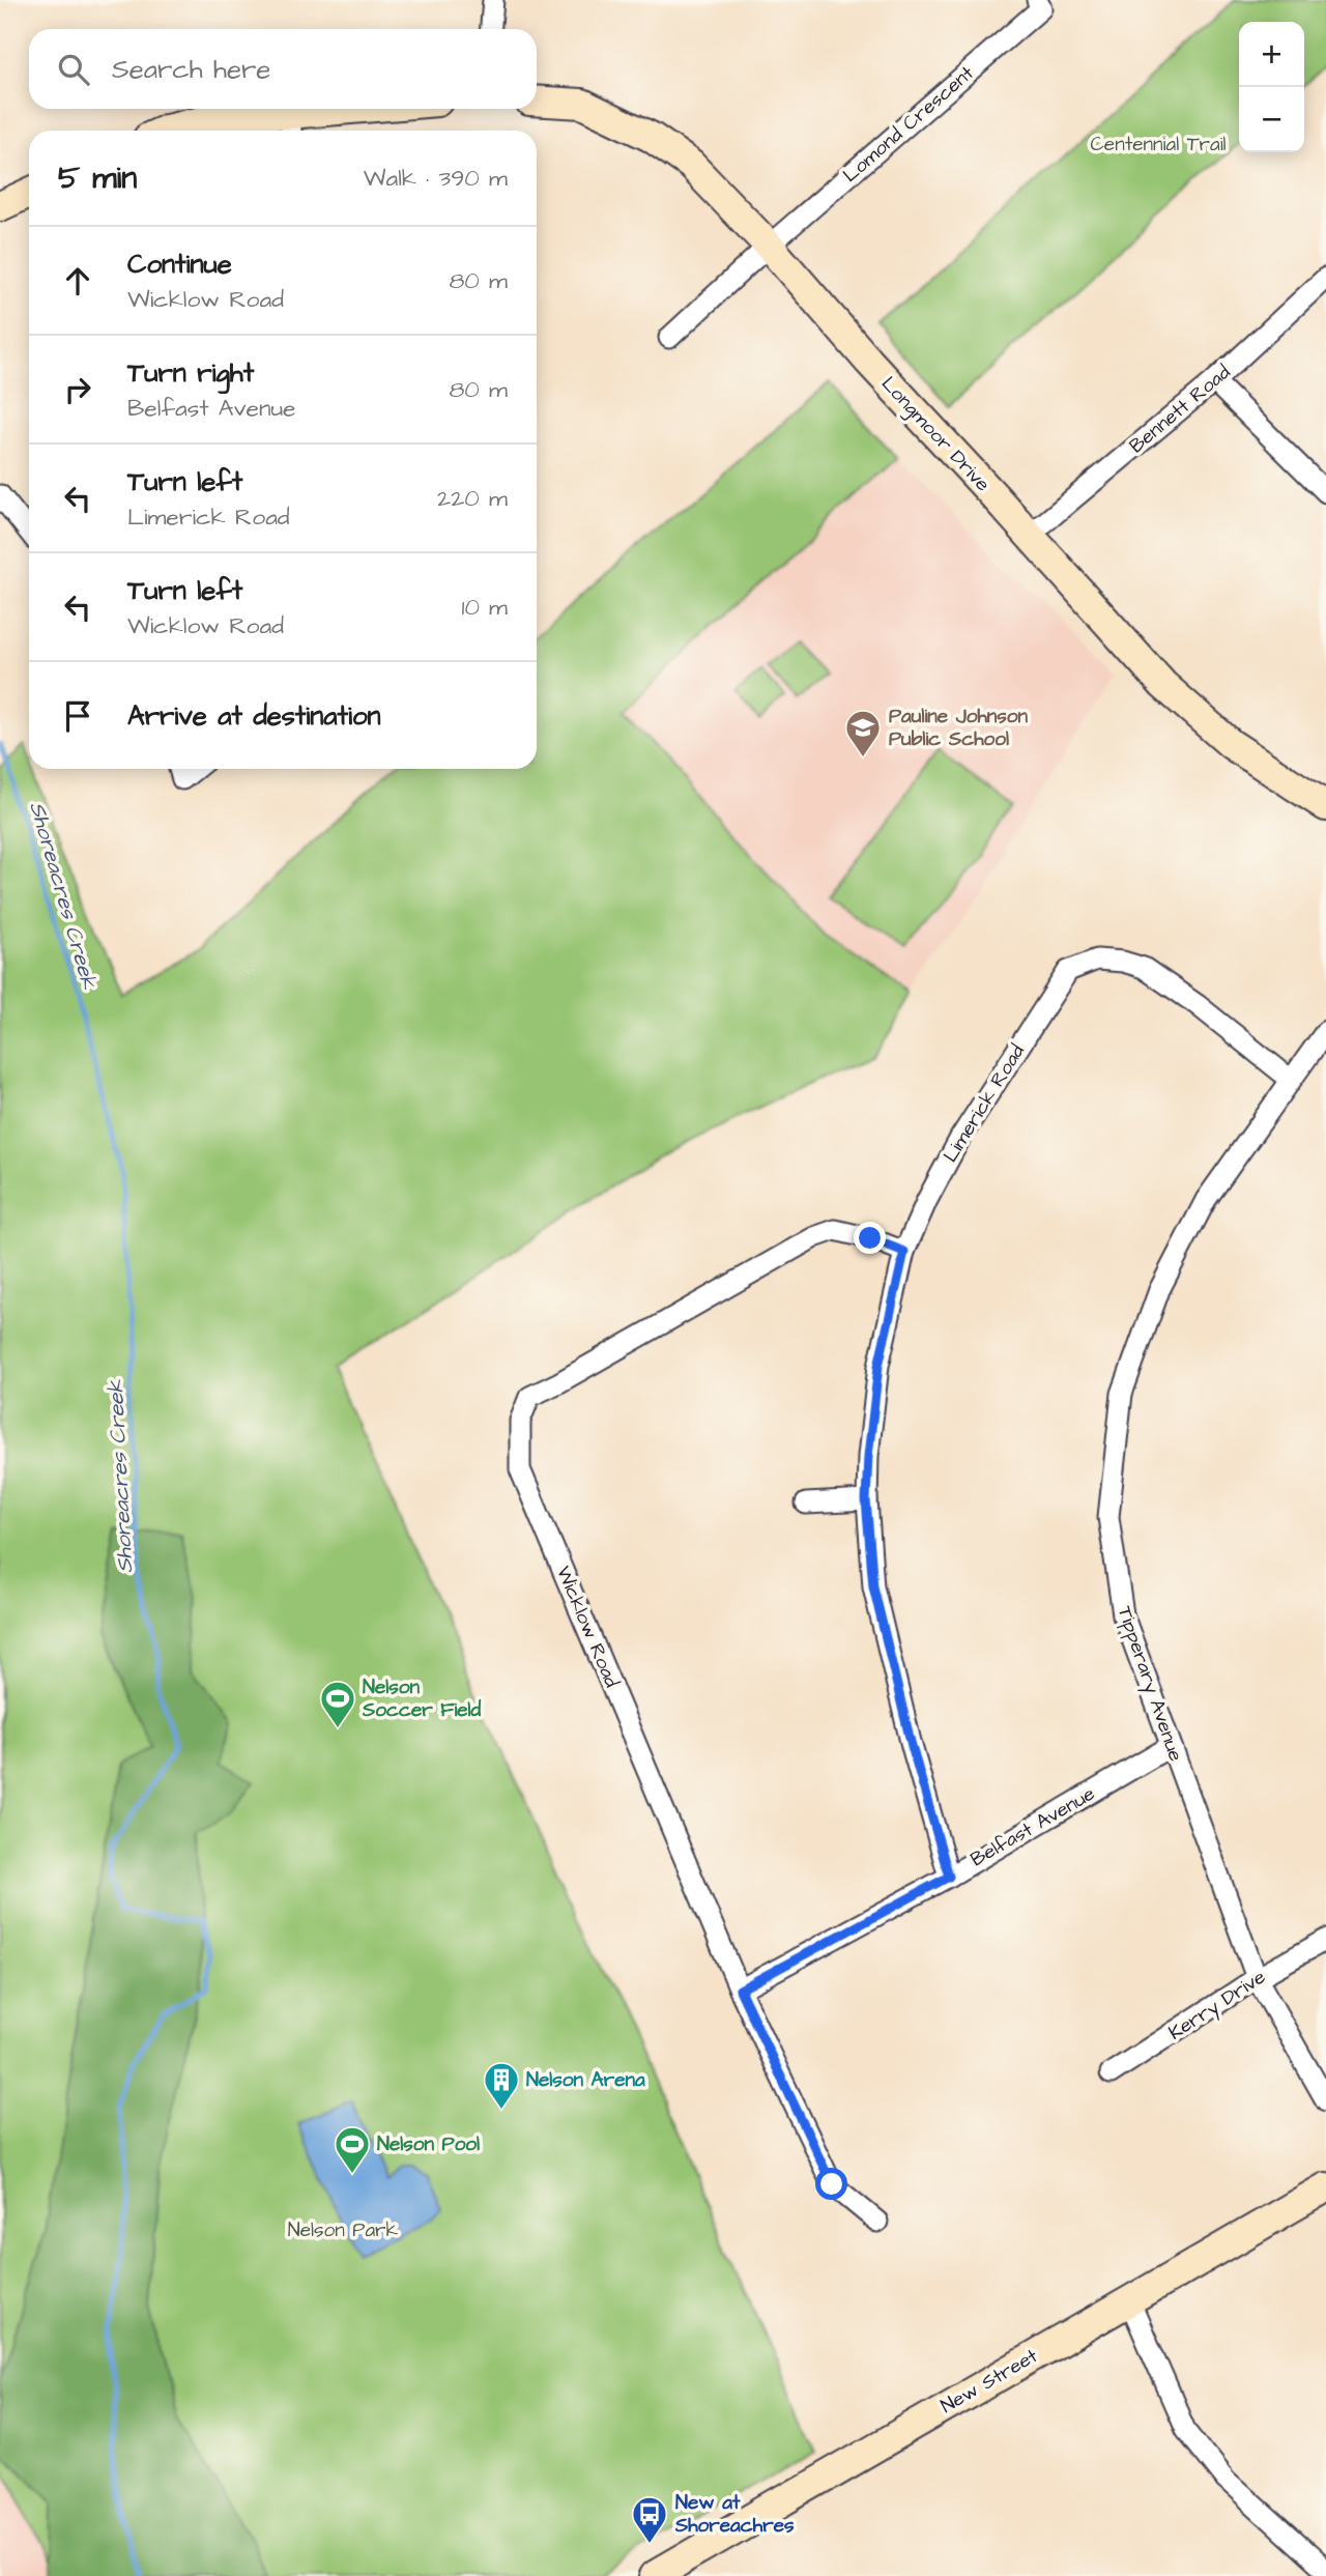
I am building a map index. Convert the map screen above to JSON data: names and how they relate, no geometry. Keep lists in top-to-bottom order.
{
  "streets": {
    "street": [
      "Lomond Crescent",
      "Bennett Road",
      "Longmoor Drive",
      "Limerick Road",
      "Wicklow Road",
      "Tipperary Avenue",
      "Belfast Avenue",
      "Kerry Drive",
      "New Street"
    ]
  },
  "crossings": [
    ["Lomond Crescent", "Longmoor Drive"],
    ["Bennett Road", "Longmoor Drive"],
    ["Limerick Road", "Wicklow Road"],
    ["Limerick Road", "Tipperary Avenue"],
    ["Limerick Road", "Belfast Avenue"],
    ["Wicklow Road", "Belfast Avenue"],
    ["Tipperary Avenue", "Belfast Avenue"],
    ["Tipperary Avenue", "Kerry Drive"]
  ],
  "water": ["Shoreacres Creek"],
  "parks": ["Centennial Trail", "Nelson Park"],
  "places": {
    "school or university": ["Pauline Johnson Public School"],
    "sports": ["Nelson Soccer Field", "Nelson Pool"],
    "building": ["Nelson Arena"],
    "bus stop": ["New at Shoreachres"]
  },
  "page": {
    "map_buttons": ["+", "−"],
    "search": "Search here",
    "heading": ["5 min", "Walk · 390 m"],
    "list": [
      ["Continue", "Wicklow Road", "80 m"],
      ["Turn right", "Belfast Avenue", "80 m"],
      ["Turn left", "Limerick Road", "220 m"],
      ["Turn left", "Wicklow Road", "10 m"],
      "Arrive at destination"
    ]
  }
}
